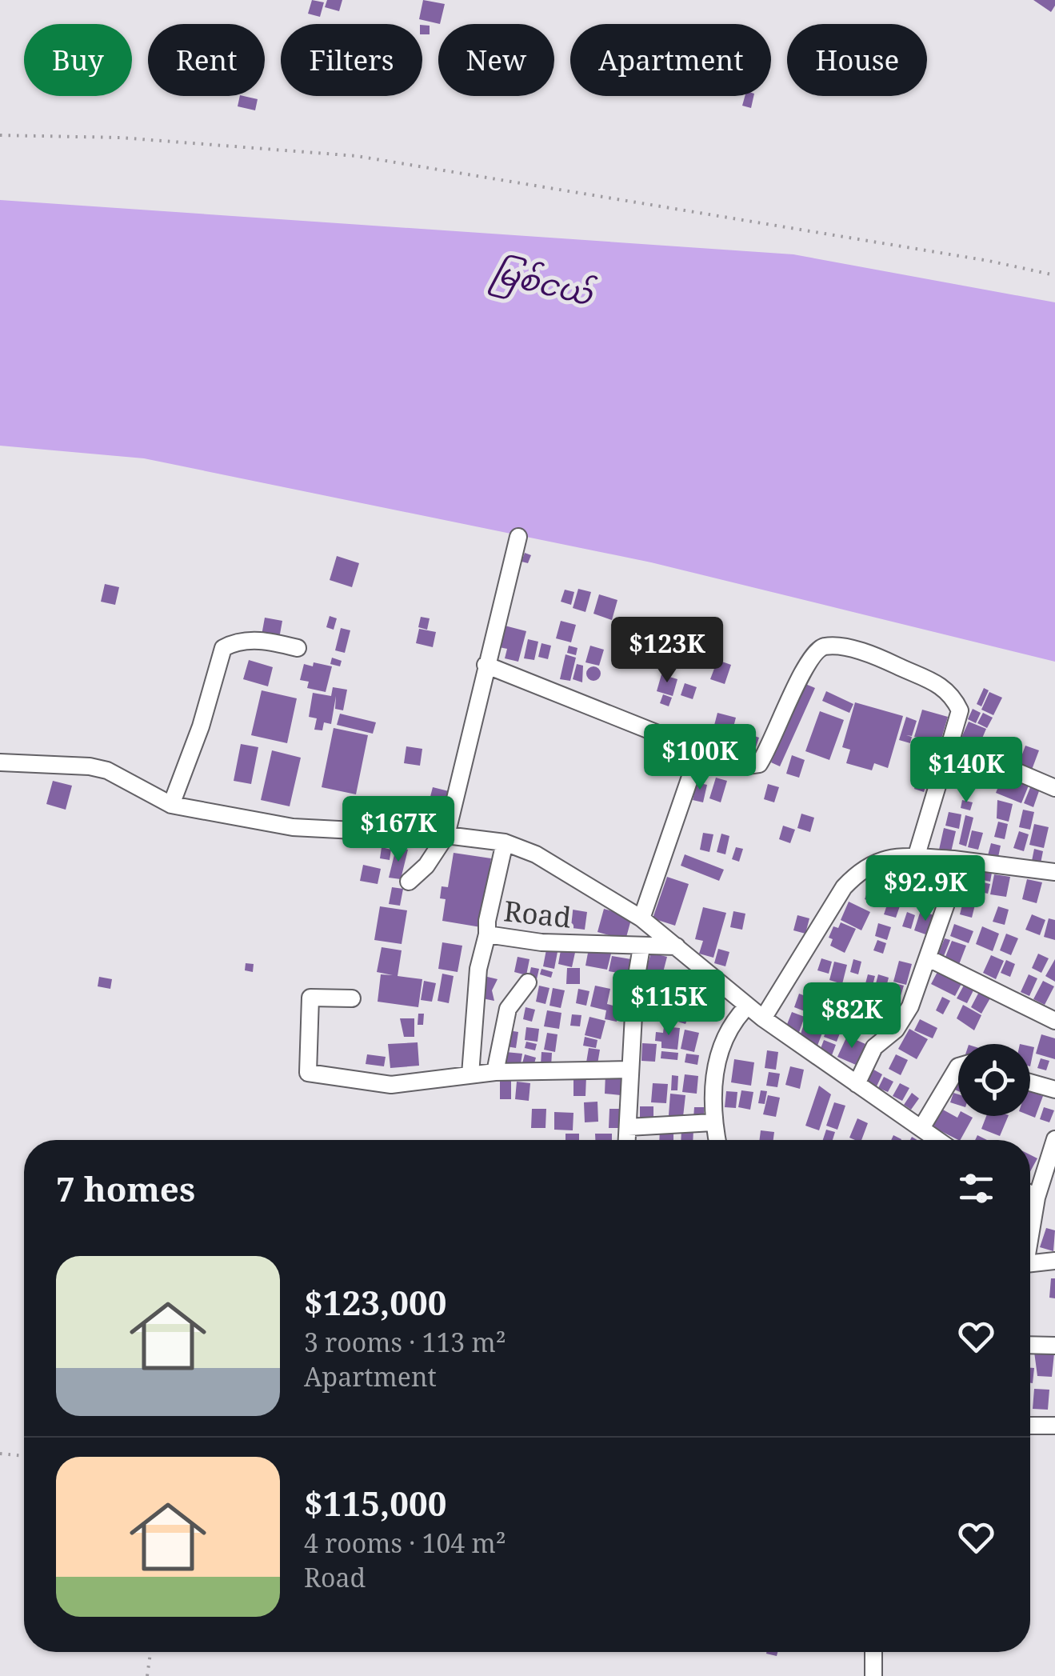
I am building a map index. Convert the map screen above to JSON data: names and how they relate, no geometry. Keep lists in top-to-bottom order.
{
  "streets": {
    "street": ["Road"]
  },
  "water": ["မြစ်ငယ်"],
  "page": {
    "chip": [
      "Buy",
      "Rent",
      "Filters",
      "New",
      "Apartment",
      "House"
    ],
    "price": [
      "$123K",
      "$100K",
      "$140K",
      "$167K",
      "$92.9K",
      "$115K",
      "$82K"
    ],
    "heading": "7 homes",
    "list": [
      {
        "name": "$123,000",
        "note": "3 rooms · 113 m² · Apartment"
      },
      {
        "name": "$115,000",
        "note": "4 rooms · 104 m² · Road"
      }
    ]
  }
}
